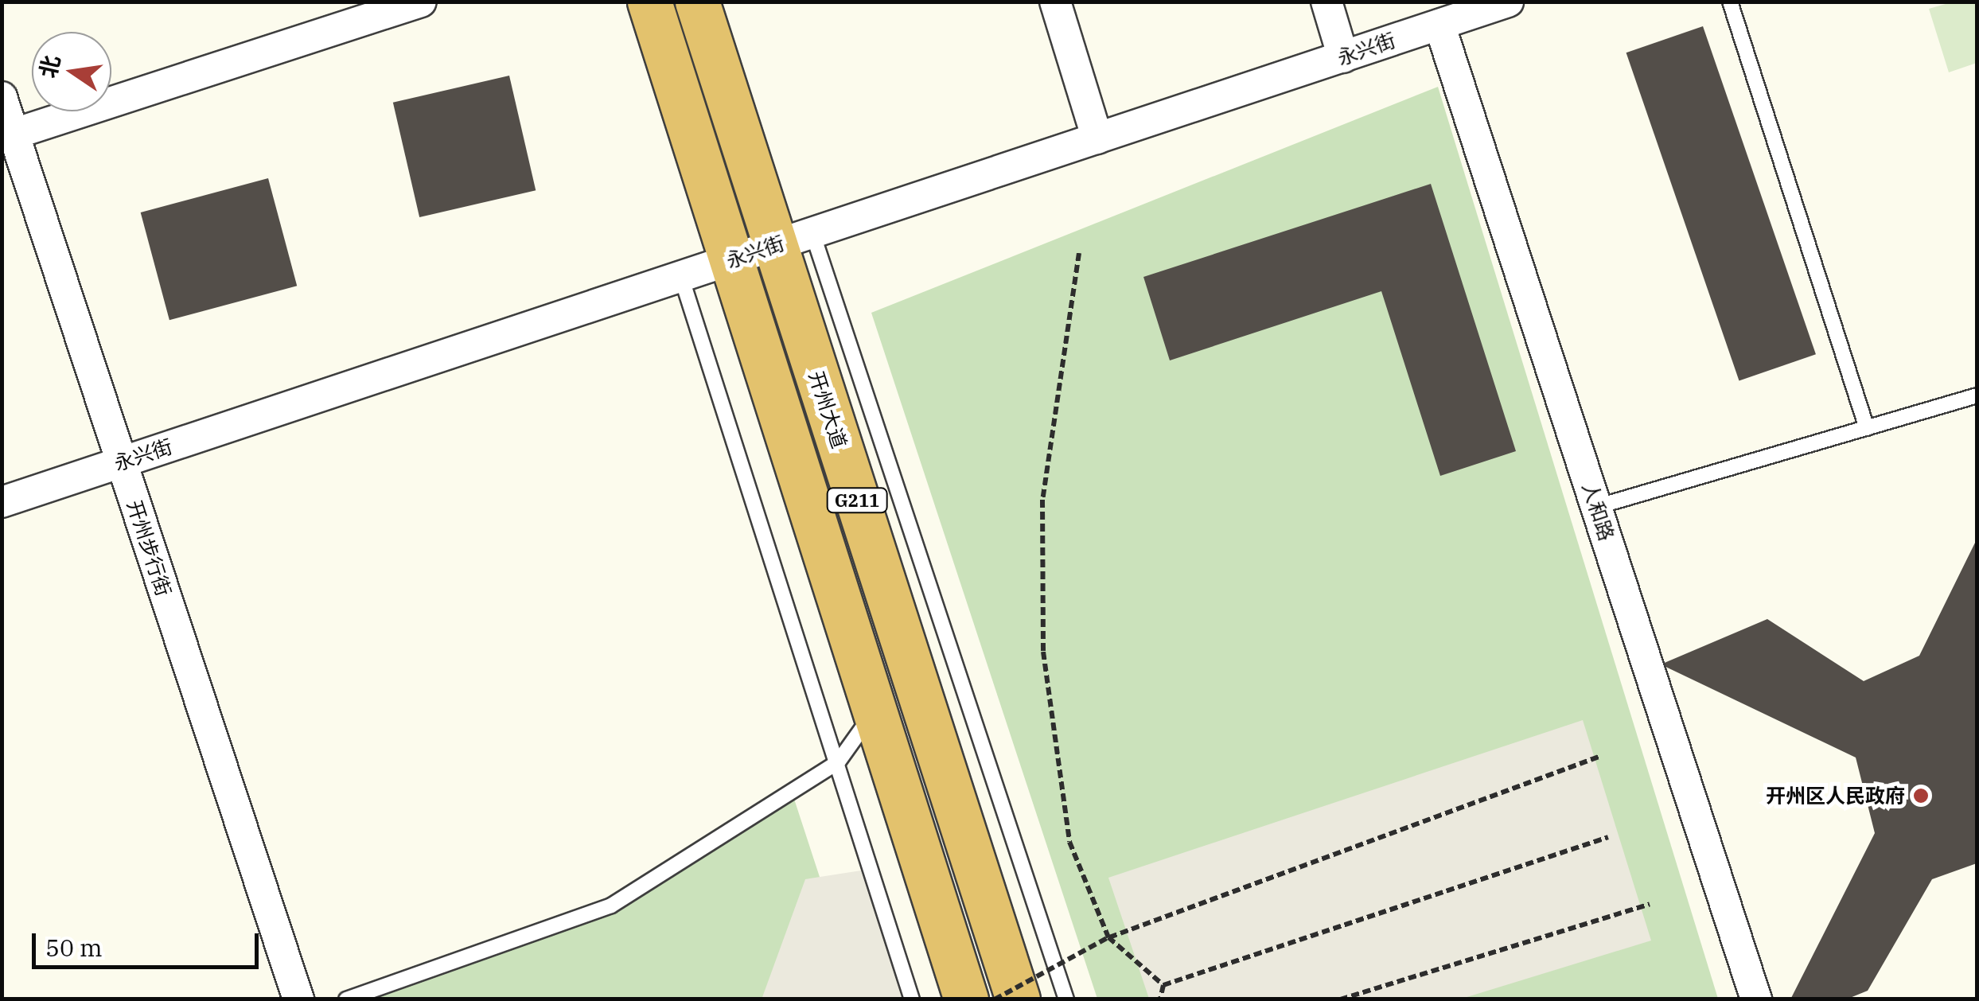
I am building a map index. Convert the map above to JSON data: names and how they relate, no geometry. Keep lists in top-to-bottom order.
{
  "streets": {
    "highway": ["开州大道", "G211"],
    "street": ["永兴街", "人和路", "开州步行街"]
  },
  "crossings": [
    ["永兴街", "开州大道"],
    ["永兴街", "G211"],
    ["永兴街", "人和路"],
    ["永兴街", "开州步行街"]
  ],
  "places": ["开州区人民政府"],
  "scale_bar": "50 m",
  "north": "left"
}
